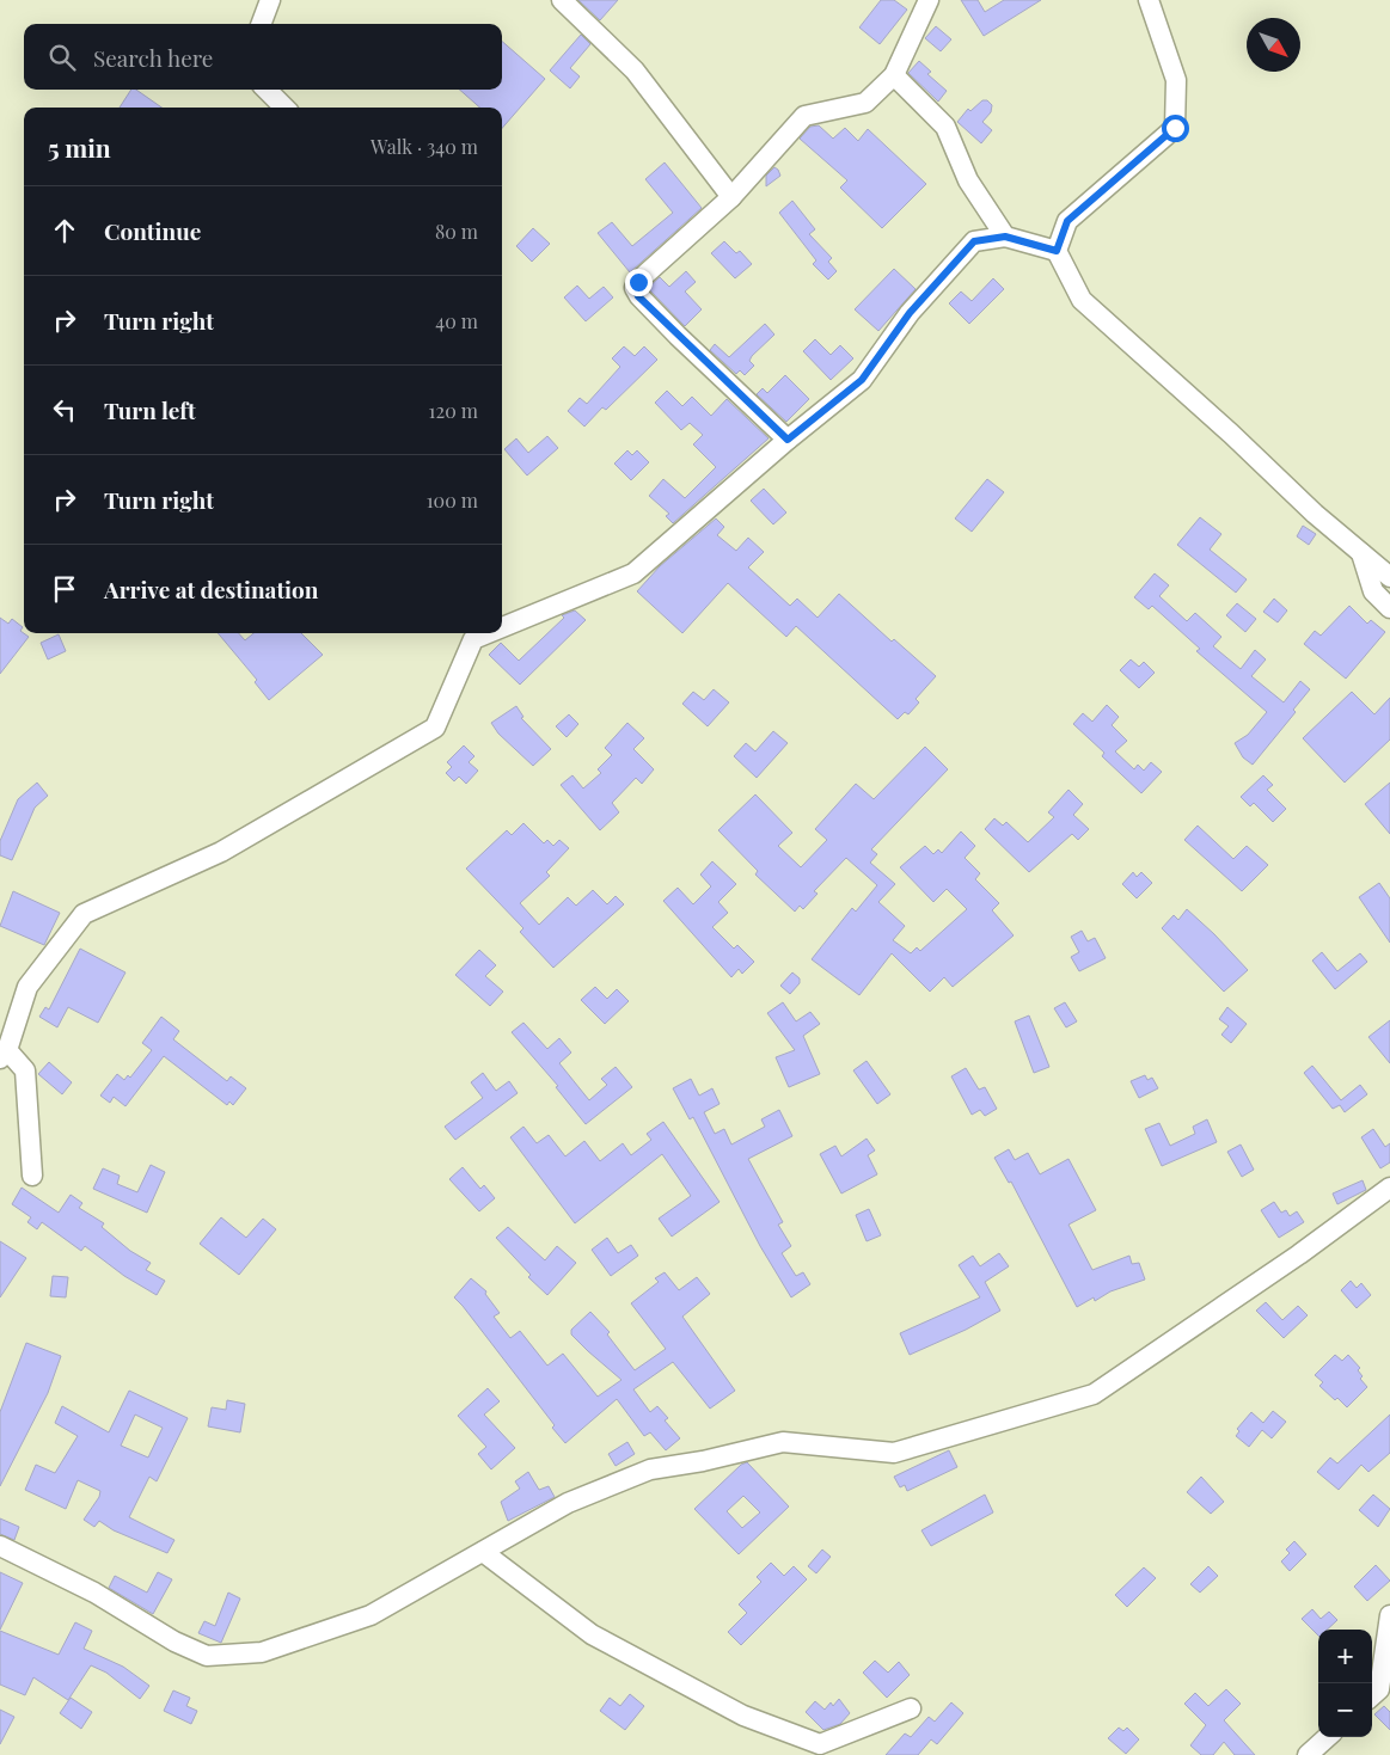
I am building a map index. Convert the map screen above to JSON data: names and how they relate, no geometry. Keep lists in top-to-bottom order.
{
  "north": "bottom right",
  "page": {
    "search": "Search here",
    "heading": ["5 min", "Walk · 340 m"],
    "list": [
      ["Continue", "80 m"],
      ["Turn right", "40 m"],
      ["Turn left", "120 m"],
      ["Turn right", "100 m"],
      "Arrive at destination"
    ],
    "map_buttons": ["+", "−"]
  }
}
